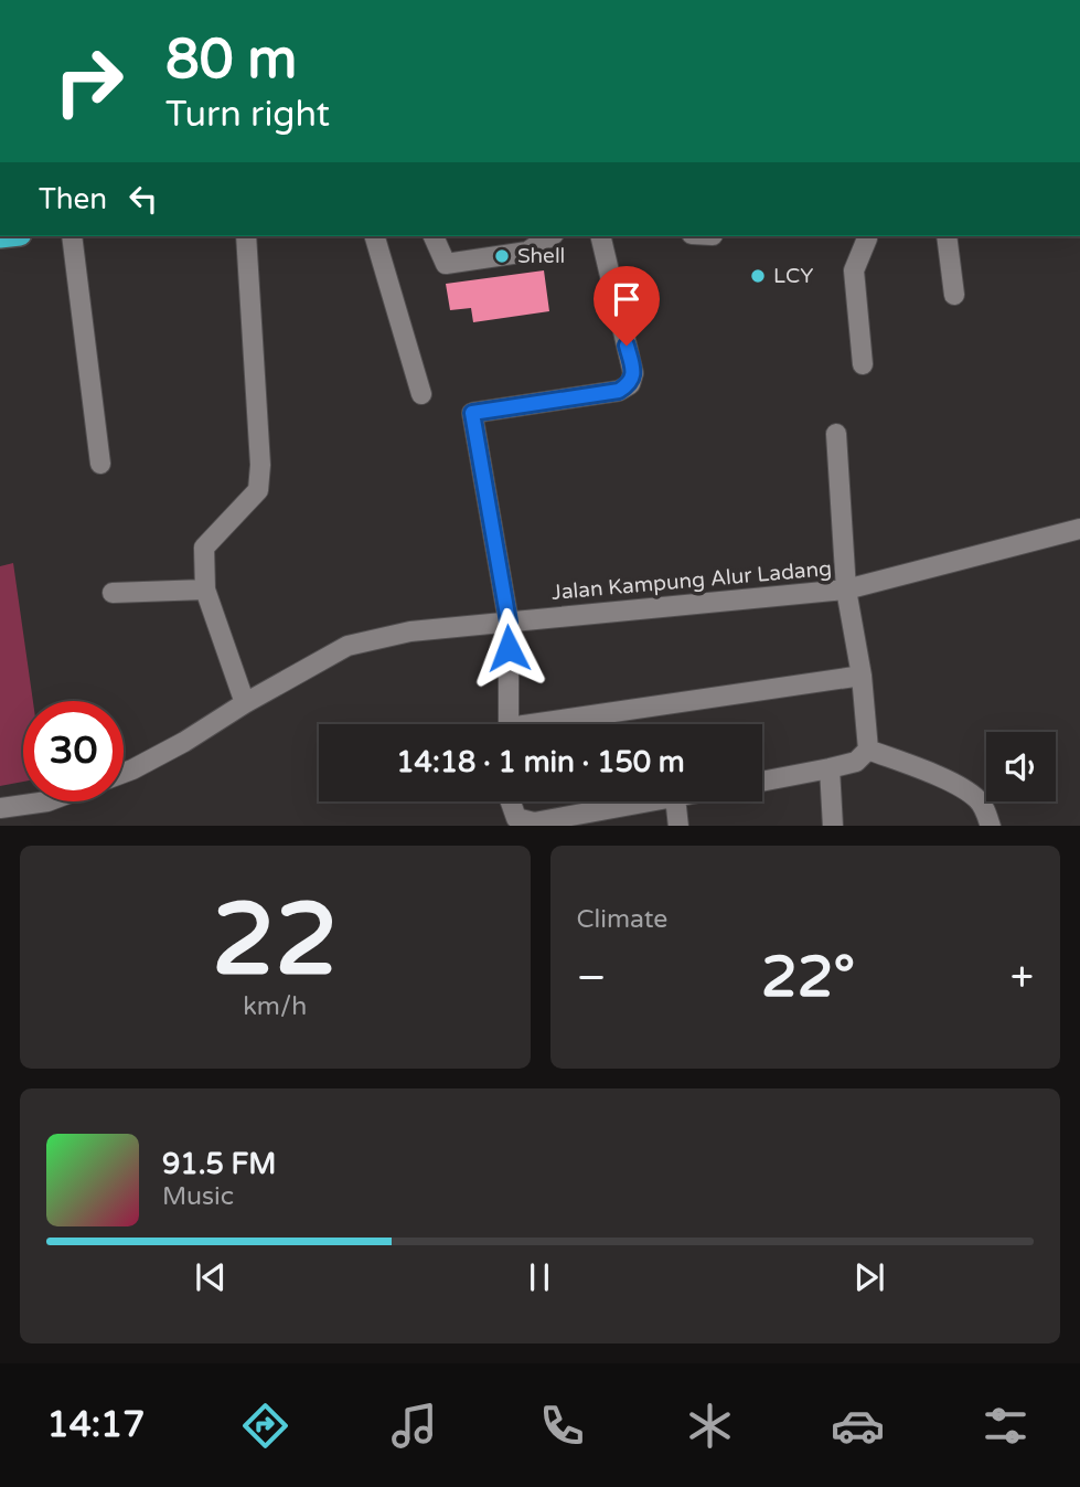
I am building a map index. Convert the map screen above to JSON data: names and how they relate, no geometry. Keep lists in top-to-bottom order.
{
  "streets": {
    "street": ["Jalan Kampung Alur Ladang"]
  },
  "places": ["Shell", "LCY"],
  "page": {
    "turn": ["80 m", "Turn right"],
    "then": "Then",
    "limit": "30",
    "trip": "14:18 · 1 min · 150 m",
    "tile": [
      ["22", "km/h"],
      "Climate"
    ],
    "heat": ["−", "22°", "+"],
    "song": ["91.5 FM", "Music"],
    "tabs": "14:17"
  }
}
